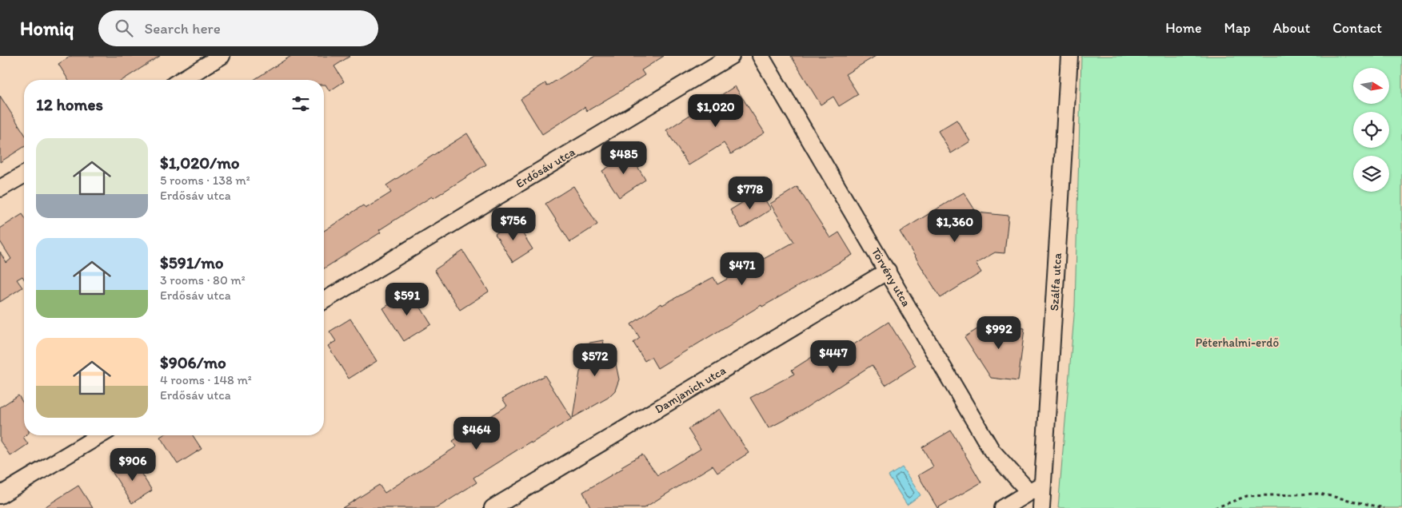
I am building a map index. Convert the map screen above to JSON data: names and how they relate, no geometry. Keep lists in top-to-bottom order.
{
  "streets": {
    "street": [
      "Erdősáv utca",
      "Törvény utca",
      "Szálfa utca",
      "Damjanich utca"
    ]
  },
  "crossings": [
    ["Törvény utca", "Damjanich utca"]
  ],
  "parks": ["Péterhalmi-erdő"],
  "north": "right",
  "page": {
    "header": "Homiq",
    "search": "Search here",
    "nav": [
      "Home",
      "Map",
      "About",
      "Contact"
    ],
    "heading": "12 homes",
    "price": [
      "$1,020",
      "$485",
      "$778",
      "$756",
      "$1,360",
      "$471",
      "$591",
      "$992",
      "$447",
      "$572",
      "$464",
      "$906"
    ],
    "list": [
      {
        "name": "$1,020/mo",
        "note": "5 rooms · 138 m² · Erdősáv utca"
      },
      {
        "name": "$591/mo",
        "note": "3 rooms · 80 m² · Erdősáv utca"
      },
      {
        "name": "$906/mo",
        "note": "4 rooms · 148 m² · Erdősáv utca"
      }
    ]
  }
}
